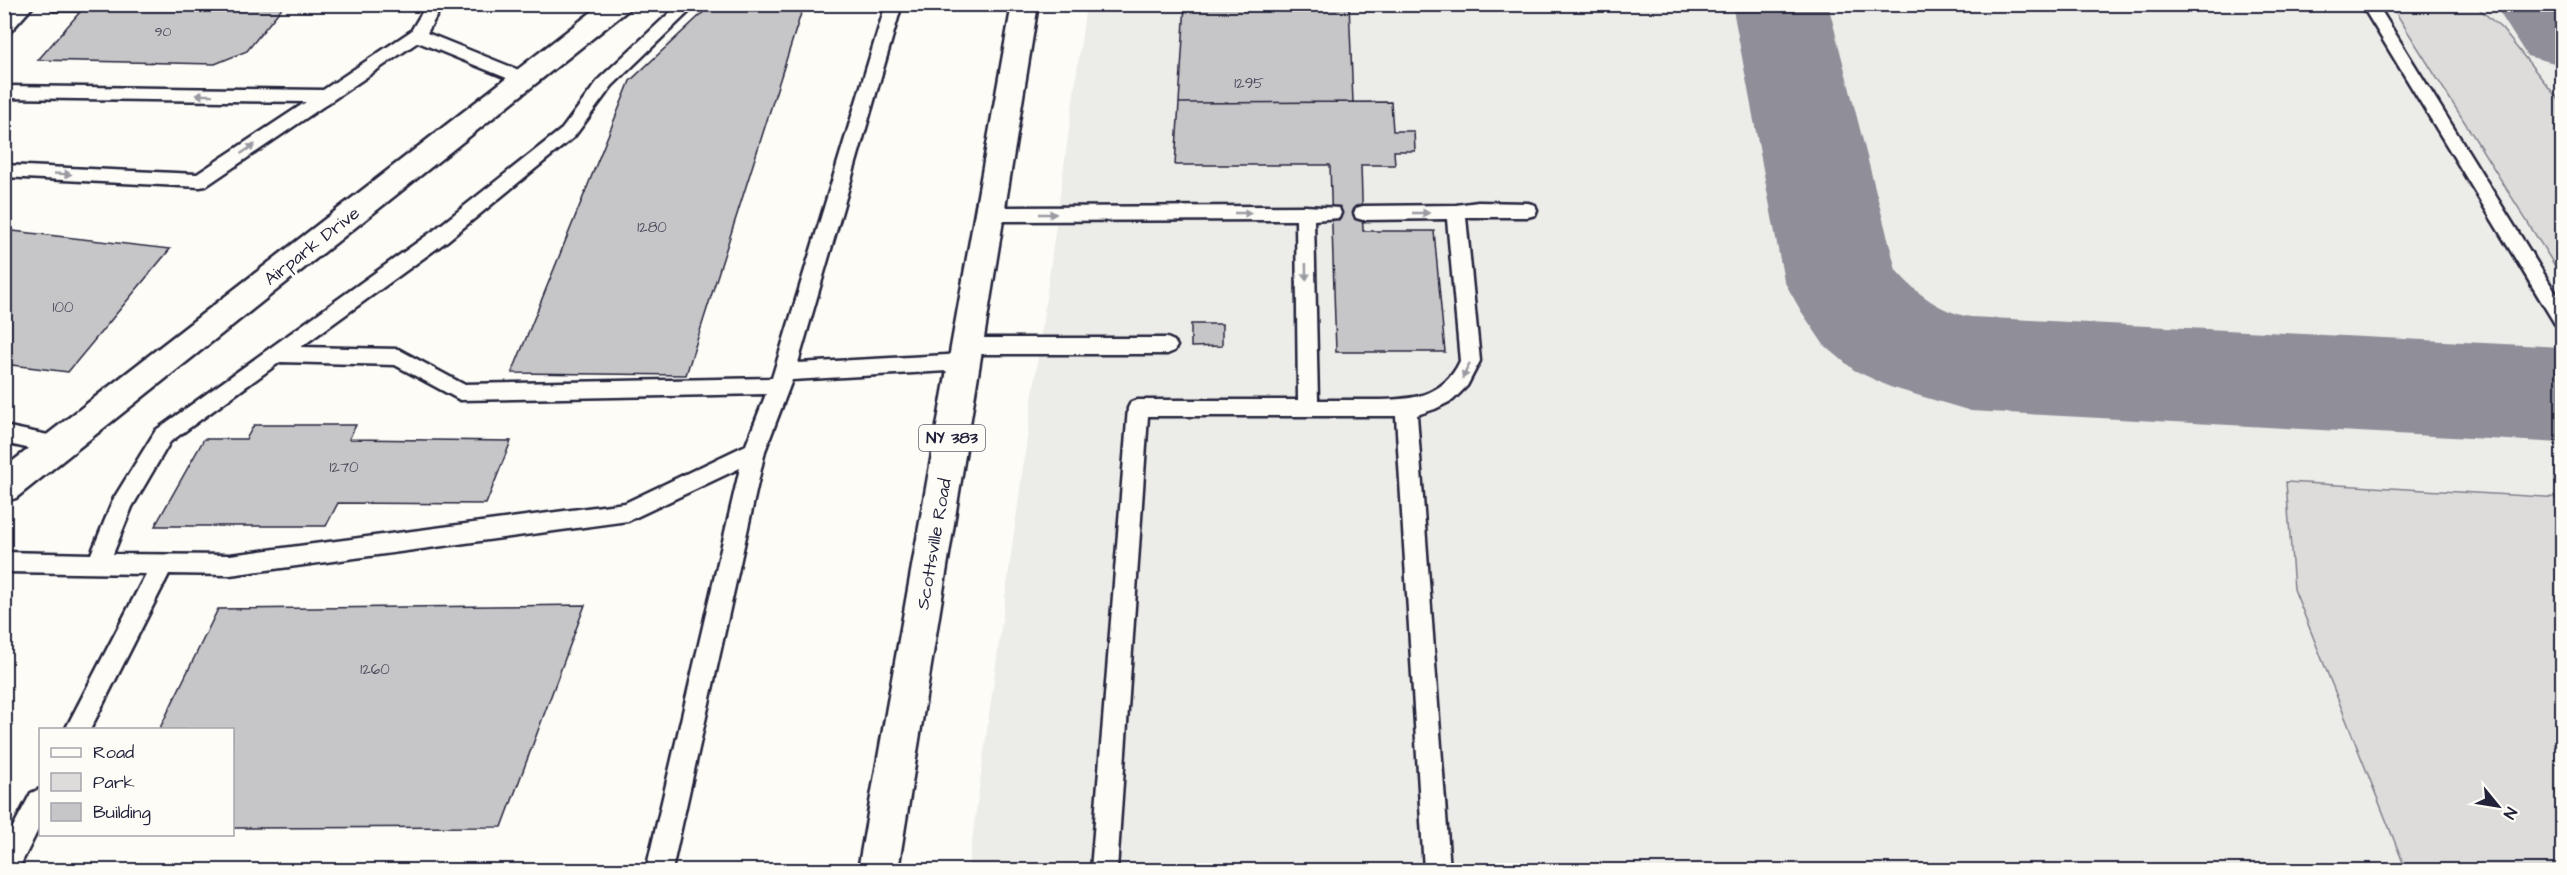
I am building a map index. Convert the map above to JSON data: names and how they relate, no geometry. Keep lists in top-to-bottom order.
{
  "streets": {
    "main road": ["Airpark Drive", "NY 383", "Scottsville Road"]
  },
  "house_numbers": [
    "90",
    "1295",
    "1280",
    "100",
    "1270",
    "1260"
  ],
  "legend": ["Road", "Park", "Building"],
  "north": "bottom right"
}
